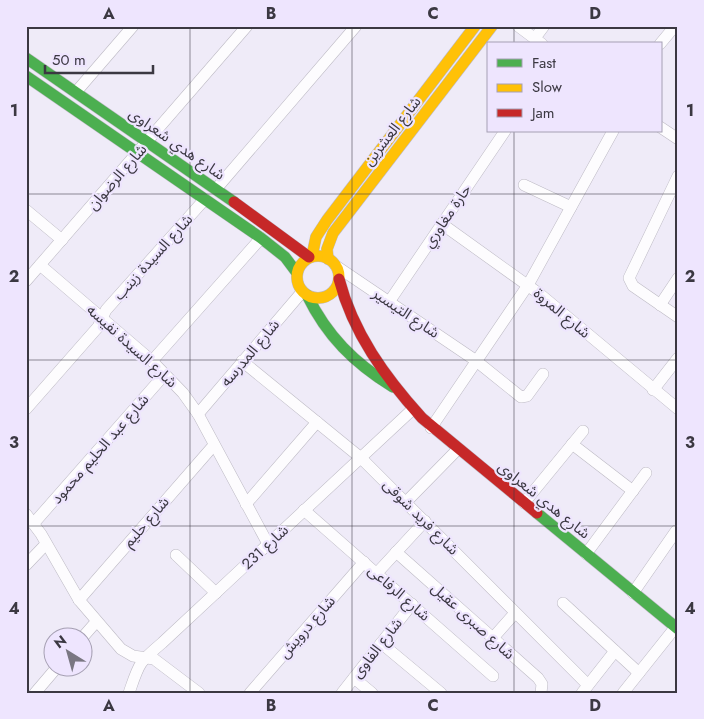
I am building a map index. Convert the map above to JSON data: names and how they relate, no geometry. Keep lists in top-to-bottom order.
{
  "streets": {
    "street": [
      "شارع العشرين",
      "شارع هدي شعراوى",
      "شارع الرضوان",
      "حارة مغاوري",
      "شارع السيدة زينب",
      "شارع التيسير",
      "شارع المروة",
      "شارع السيدة نفيسه",
      "شارع المدرسه",
      "شارع عبد الحليم محمود",
      "شارع فريد شوقى",
      "شارع حليم",
      "شارع 231",
      "شارع الرفاعى",
      "شارع صبرى عقيل",
      "شارع درويش",
      "شارع الفاوى"
    ]
  },
  "crossings": [
    ["شارع العشرين", "شارع هدي شعراوى"],
    ["شارع العشرين", "شارع التيسير"],
    ["شارع العشرين", "شارع المدرسه"],
    ["شارع هدي شعراوى", "شارع الرضوان"],
    ["شارع هدي شعراوى", "شارع السيدة زينب"],
    ["شارع هدي شعراوى", "شارع التيسير"],
    ["شارع هدي شعراوى", "شارع المدرسه"],
    ["شارع هدي شعراوى", "شارع 231"],
    ["شارع الرضوان", "شارع السيدة نفيسه"],
    ["حارة مغاوري", "شارع التيسير"],
    ["حارة مغاوري", "شارع المروة"],
    ["شارع السيدة زينب", "شارع السيدة نفيسه"],
    ["شارع التيسير", "شارع المدرسه"],
    ["شارع السيدة نفيسه", "شارع المدرسه"],
    ["شارع السيدة نفيسه", "شارع عبد الحليم محمود"],
    ["شارع السيدة نفيسه", "شارع حليم"],
    ["شارع السيدة نفيسه", "شارع 231"],
    ["شارع المدرسه", "شارع فريد شوقى"],
    ["شارع فريد شوقى", "شارع 231"],
    ["شارع 231", "شارع الرفاعى"],
    ["شارع الرفاعى", "شارع درويش"],
    ["شارع الرفاعى", "شارع الفاوى"]
  ],
  "legend": ["Fast", "Slow", "Jam"],
  "scale_bar": "50 m",
  "north": "top left",
  "grid": {
    "columns": [
      "A",
      "B",
      "C",
      "D"
    ],
    "rows": [
      "1",
      "2",
      "3",
      "4"
    ]
  }
}
